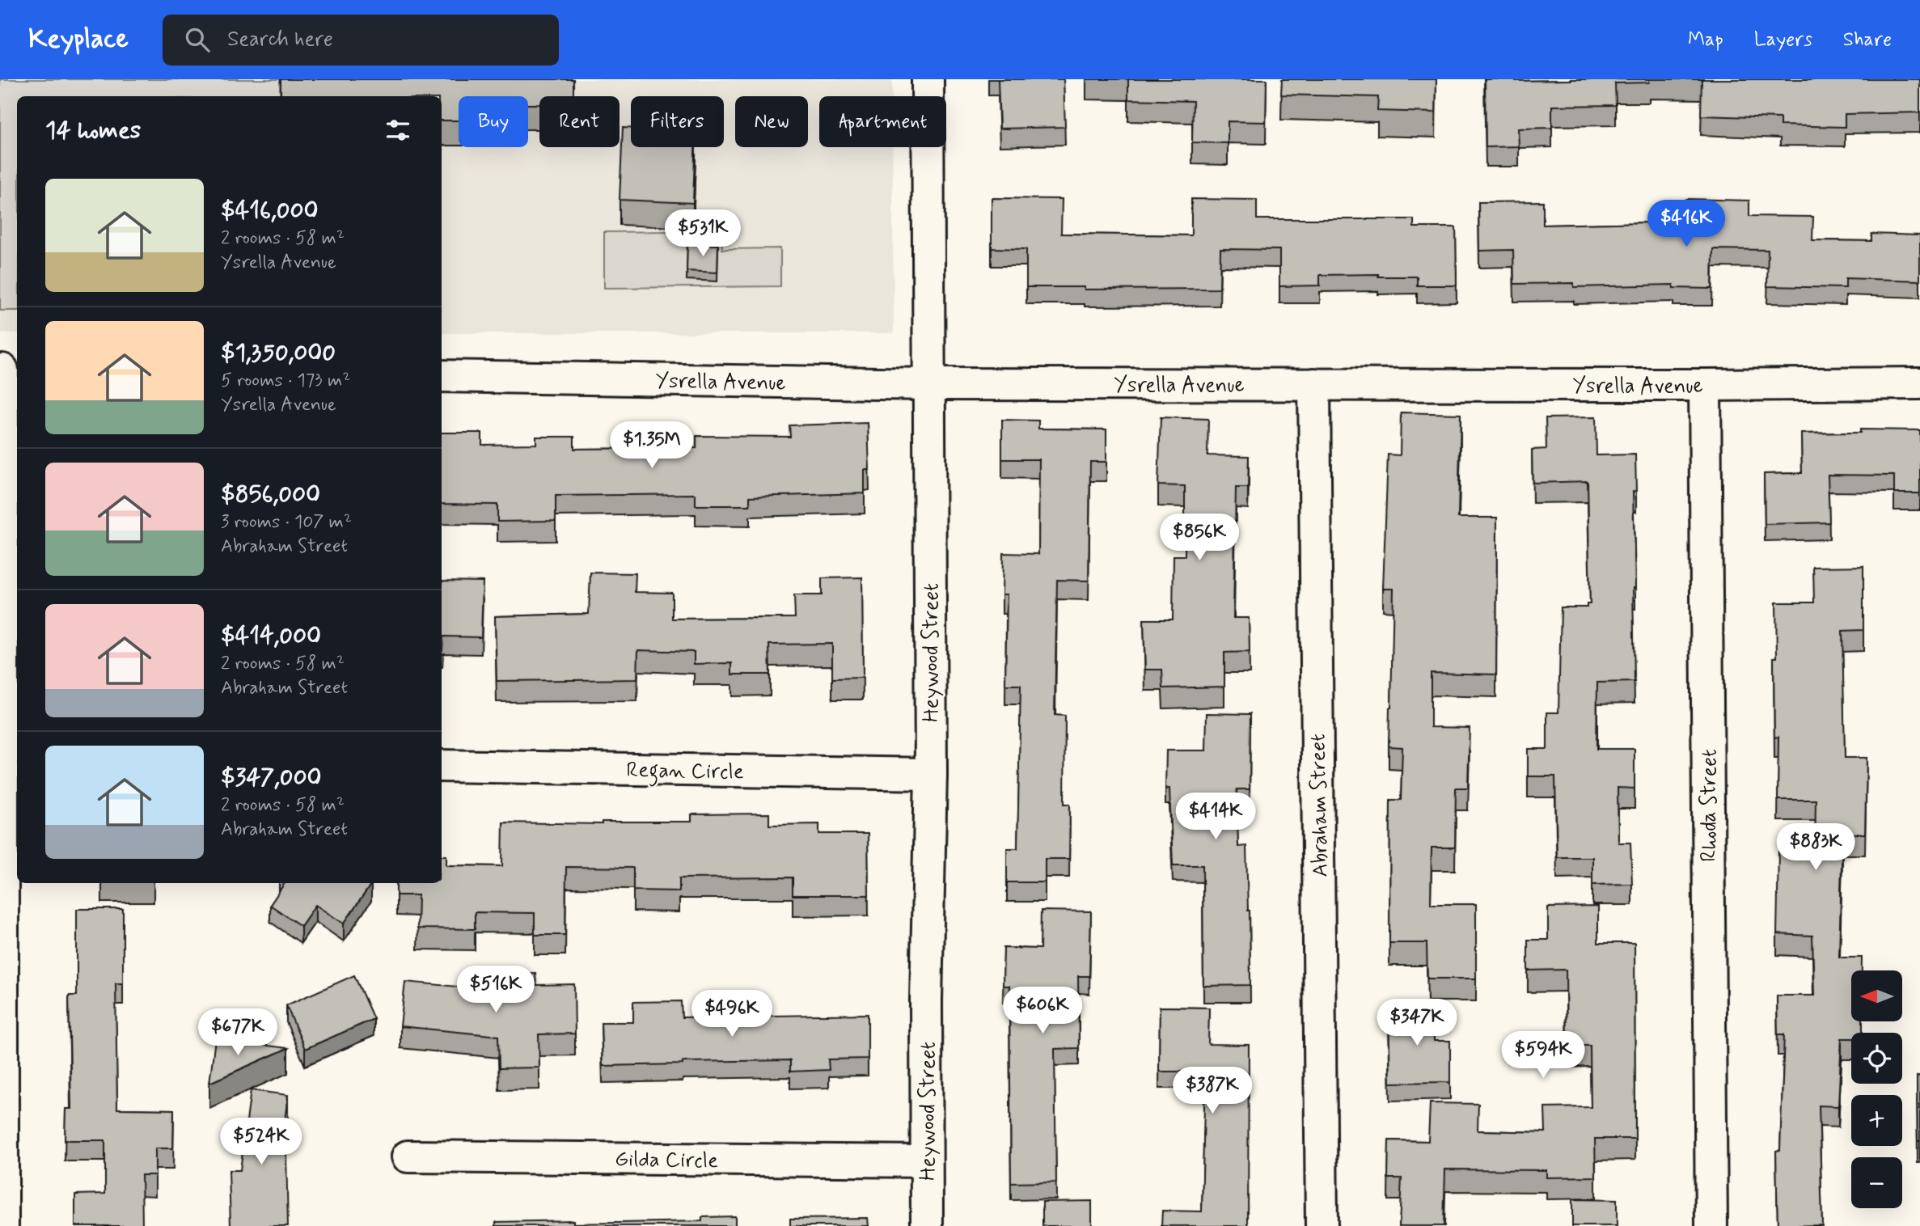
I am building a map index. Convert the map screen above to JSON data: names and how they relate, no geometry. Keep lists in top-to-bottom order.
{
  "streets": {
    "street": [
      "Ysrella Avenue",
      "Heywood Street",
      "Regan Circle",
      "Abraham Street",
      "Rhoda Street",
      "Gilda Circle"
    ]
  },
  "crossings": [
    ["Ysrella Avenue", "Heywood Street"],
    ["Ysrella Avenue", "Abraham Street"],
    ["Ysrella Avenue", "Rhoda Street"],
    ["Heywood Street", "Regan Circle"],
    ["Heywood Street", "Gilda Circle"]
  ],
  "north": "left",
  "page": {
    "header": "Keyplace",
    "search": "Search here",
    "nav": ["Map", "Layers", "Share"],
    "chip": [
      "Buy",
      "Rent",
      "Filters",
      "New",
      "Apartment"
    ],
    "heading": "14 homes",
    "list": [
      {
        "name": "$416,000",
        "note": "2 rooms · 58 m² · Ysrella Avenue"
      },
      {
        "name": "$1,350,000",
        "note": "5 rooms · 173 m² · Ysrella Avenue"
      },
      {
        "name": "$856,000",
        "note": "3 rooms · 107 m² · Abraham Street"
      },
      {
        "name": "$414,000",
        "note": "2 rooms · 58 m² · Abraham Street"
      },
      {
        "name": "$347,000",
        "note": "2 rooms · 58 m² · Abraham Street"
      }
    ],
    "price": [
      "$416K",
      "$531K",
      "$1.35M",
      "$856K",
      "$414K",
      "$883K",
      "$516K",
      "$606K",
      "$496K",
      "$347K",
      "$677K",
      "$594K",
      "$387K",
      "$524K"
    ],
    "map_buttons": ["+", "−"]
  }
}
